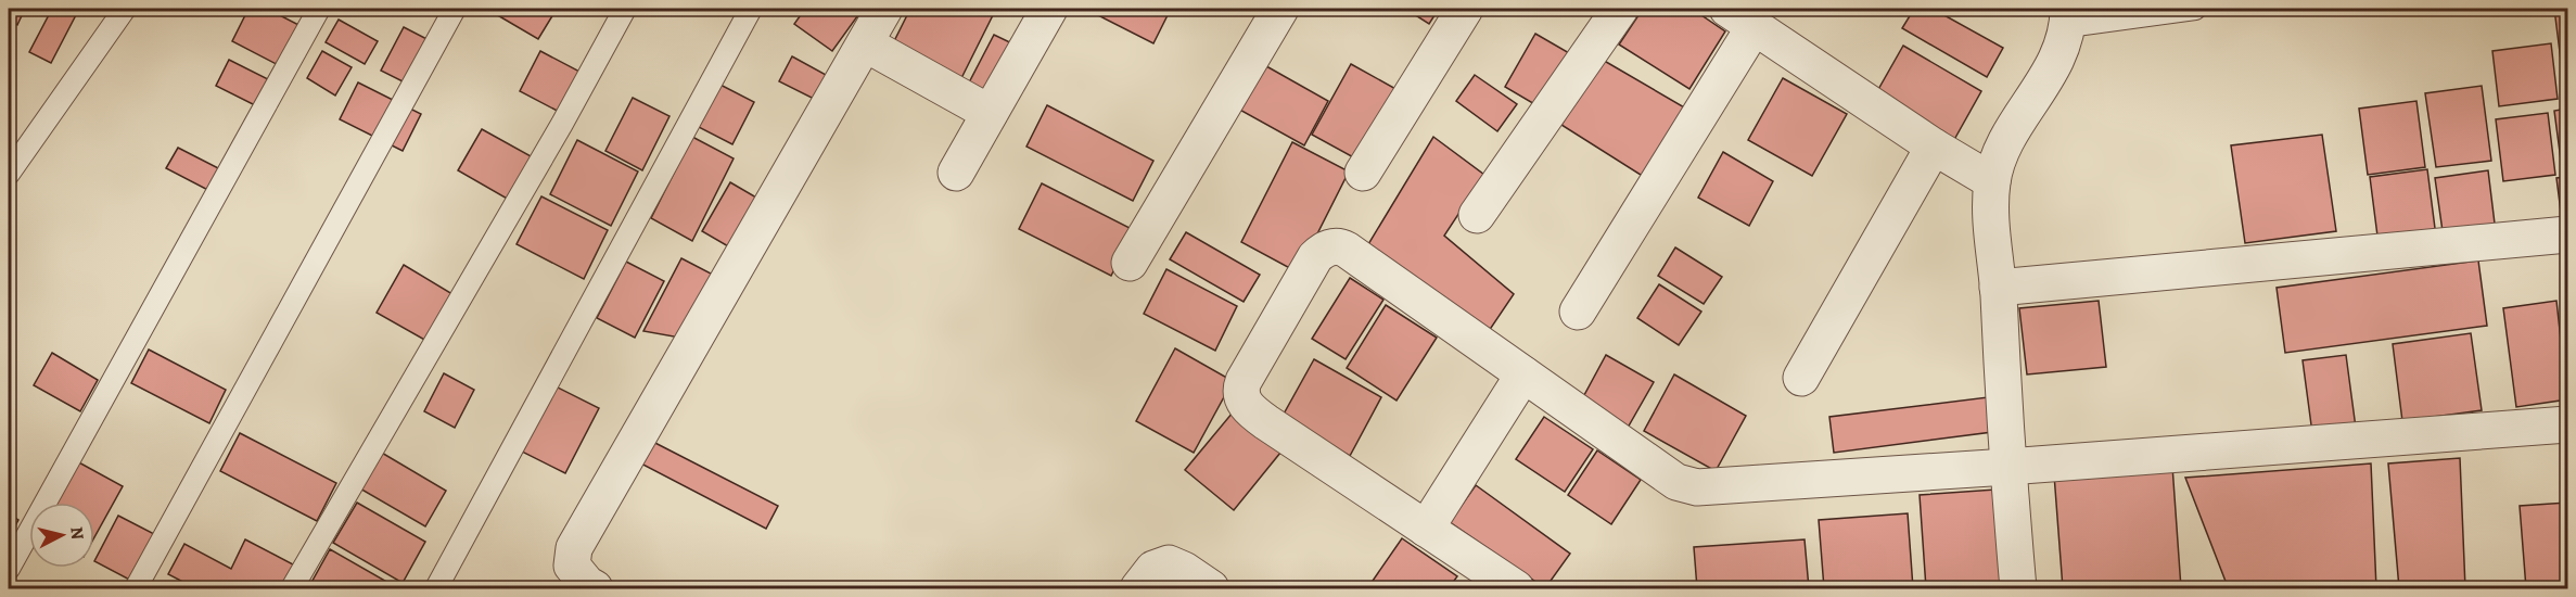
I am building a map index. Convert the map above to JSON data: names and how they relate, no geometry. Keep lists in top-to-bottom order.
{
  "north": "right"
}
